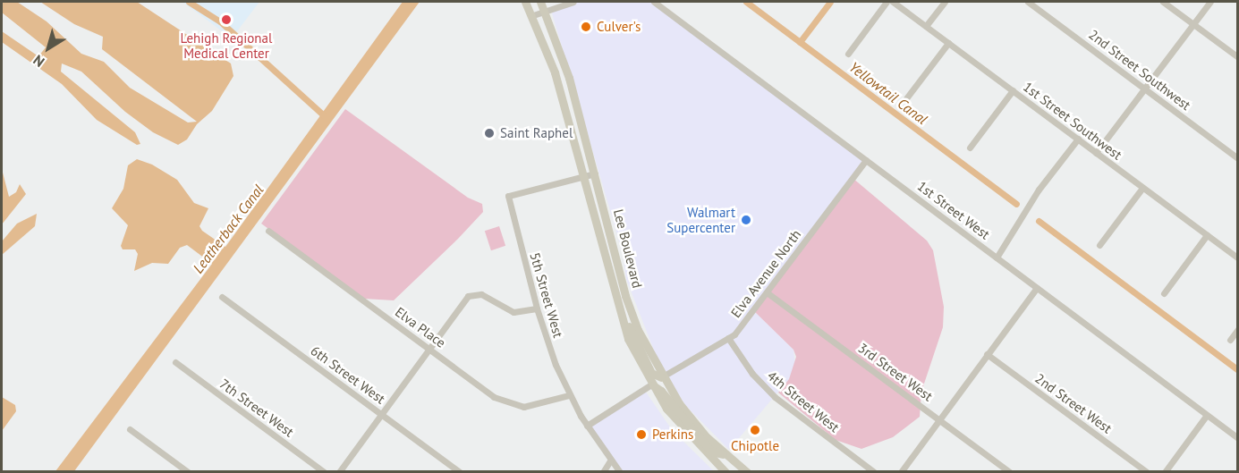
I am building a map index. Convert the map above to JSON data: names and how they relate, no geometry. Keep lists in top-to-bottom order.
{
  "streets": {
    "main road": ["Lee Boulevard"],
    "street": [
      "2nd Street Southwest",
      "1st Street Southwest",
      "1st Street West",
      "Elva Avenue North",
      "5th Street West",
      "Elva Place",
      "3rd Street West",
      "6th Street West",
      "4th Street West",
      "2nd Street West",
      "7th Street West"
    ]
  },
  "crossings": [
    ["1st Street West", "Elva Avenue North"],
    ["Lee Boulevard", "Elva Avenue North"],
    ["Lee Boulevard", "5th Street West"],
    ["Elva Avenue North", "3rd Street West"],
    ["Elva Avenue North", "4th Street West"],
    ["5th Street West", "Elva Place"]
  ],
  "water": ["Yellowtail Canal", "Leatherback Canal"],
  "places": [
    "Lehigh Regional Medical Center",
    "Culver's",
    "Saint Raphel",
    "Walmart Supercenter",
    "Chipotle",
    "Perkins"
  ],
  "north": "bottom left"
}
